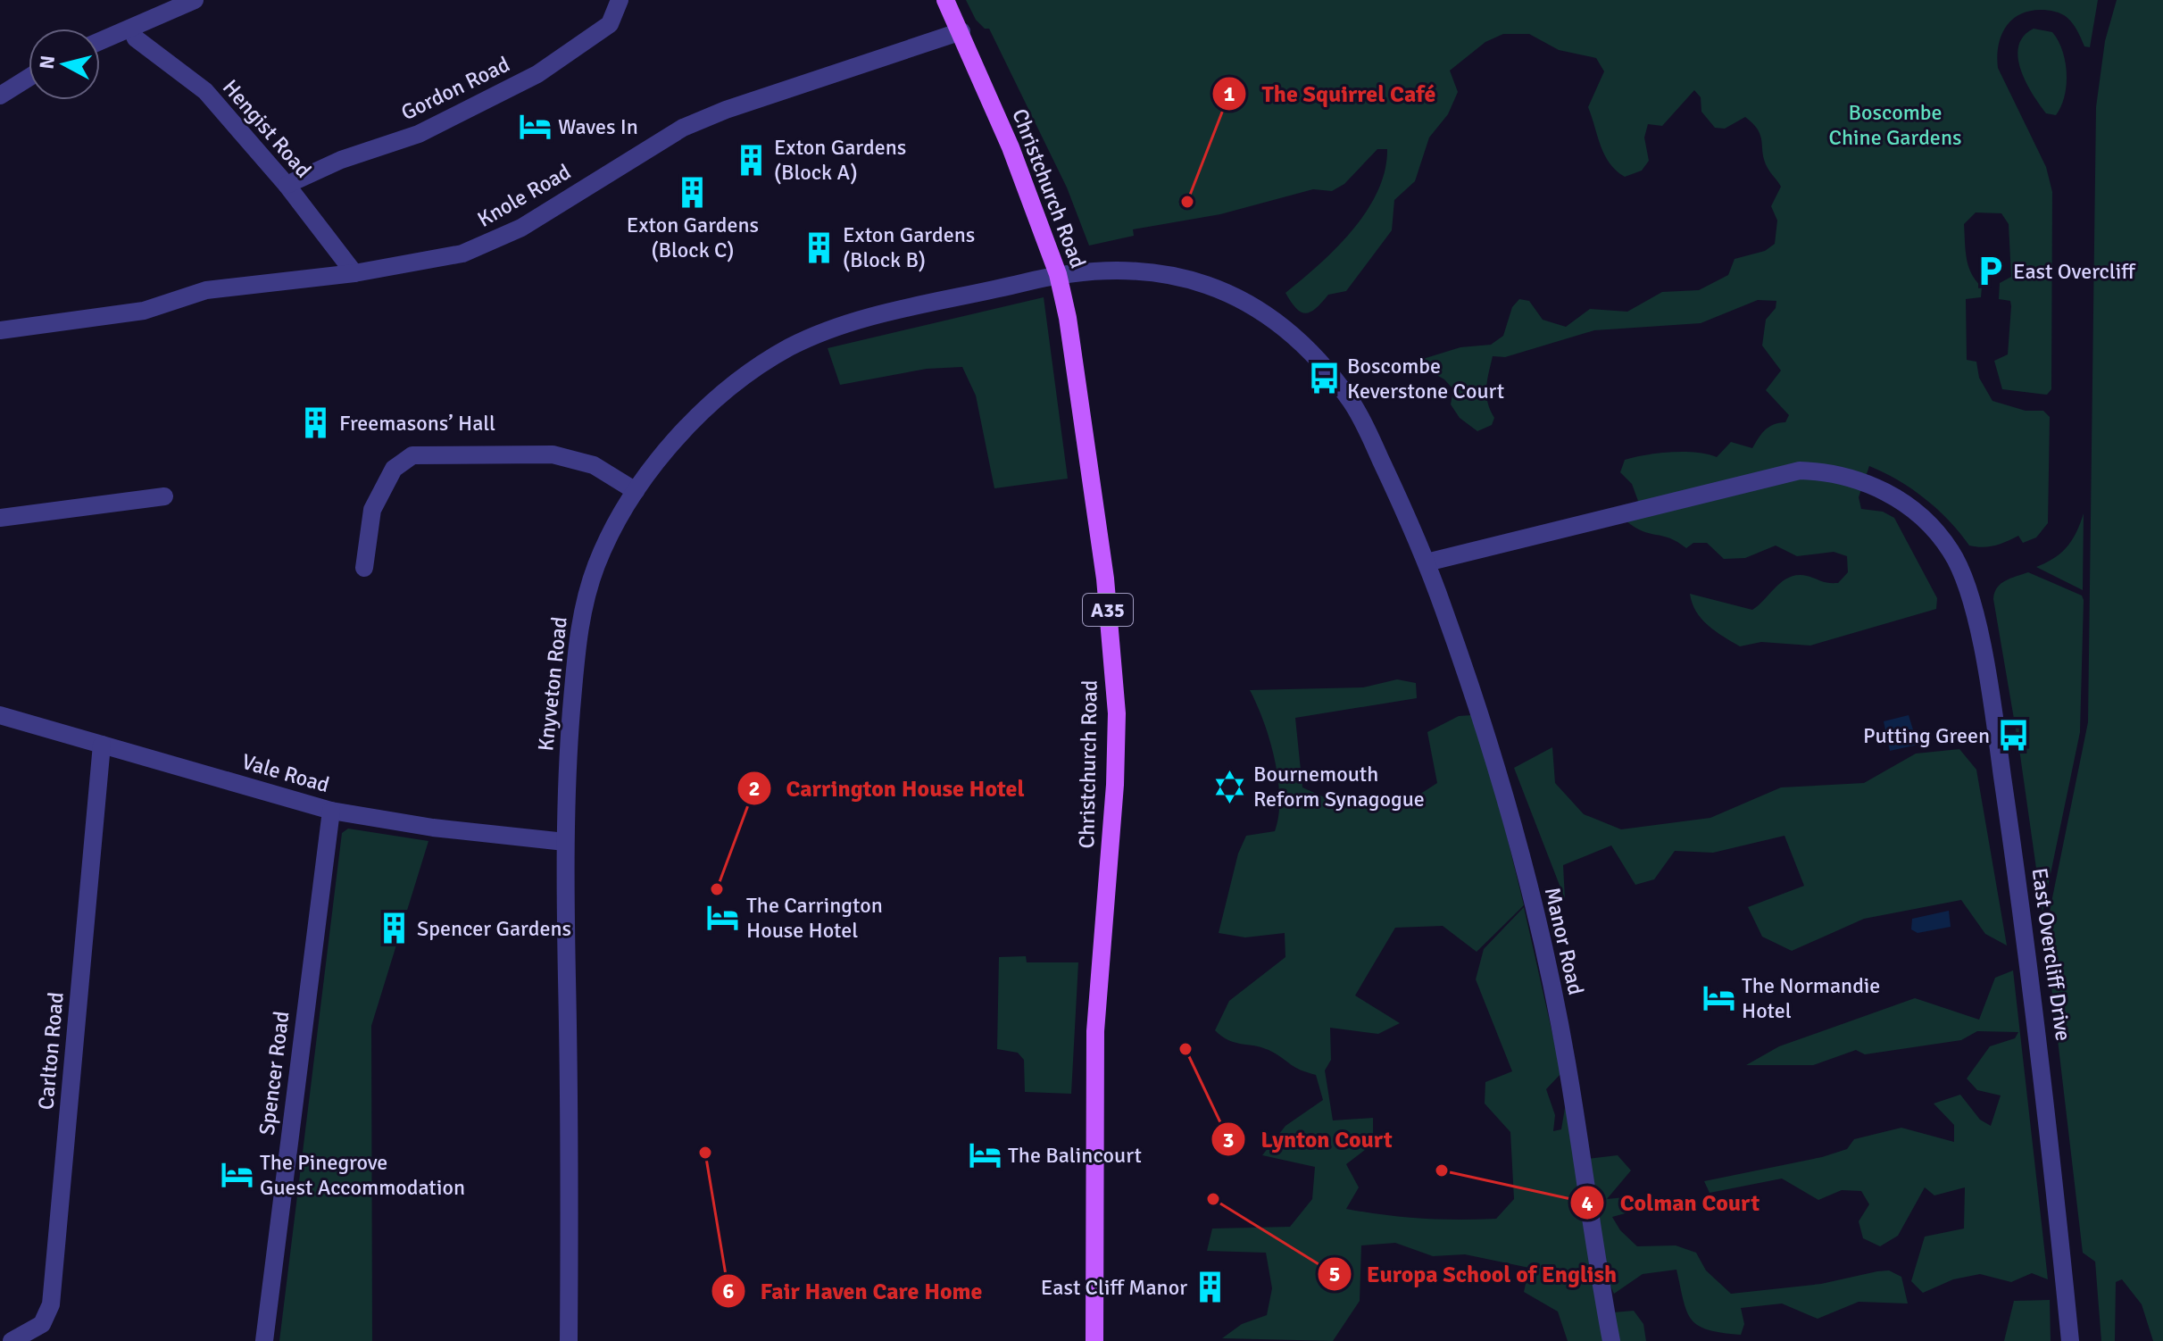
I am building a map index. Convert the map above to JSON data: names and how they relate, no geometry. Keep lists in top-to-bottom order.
{
  "streets": {
    "main road": ["Christchurch Road", "A35"],
    "street": [
      "Gordon Road",
      "Hengist Road",
      "Knole Road",
      "Knyveton Road",
      "Vale Road",
      "Manor Road",
      "East Overcliff Drive",
      "Carlton Road",
      "Spencer Road"
    ]
  },
  "crossings": [
    ["Gordon Road", "Hengist Road"],
    ["Hengist Road", "Knole Road"],
    ["Christchurch Road", "Knole Road"],
    ["Christchurch Road", "Knyveton Road"],
    ["Christchurch Road", "Manor Road"],
    ["Knyveton Road", "Vale Road"],
    ["Knyveton Road", "Manor Road"],
    ["Vale Road", "Carlton Road"],
    ["Vale Road", "Spencer Road"],
    ["Manor Road", "East Overcliff Drive"]
  ],
  "parks": ["Boscombe Chine Gardens"],
  "places": {
    "hotel": [
      "Waves In",
      "The Carrington House Hotel",
      "The Normandie Hotel",
      "The Balincourt",
      "The Pinegrove Guest Accommodation"
    ],
    "building": [
      "Exton Gardens (Block A)",
      "Exton Gardens (Block C)",
      "Exton Gardens (Block B)",
      "Freemasons’ Hall",
      "Spencer Gardens",
      "East Cliff Manor"
    ],
    "other": [
      "The Squirrel Café",
      "Carrington House Hotel",
      "Lynton Court",
      "Fair Haven Care Home",
      "Colman Court",
      "Europa School of English"
    ],
    "parking": ["East Overcliff"],
    "bus stop": ["Boscombe Keverstone Court", "Putting Green"],
    "synagogue": ["Bournemouth Reform Synagogue"]
  },
  "north": "left"
}
